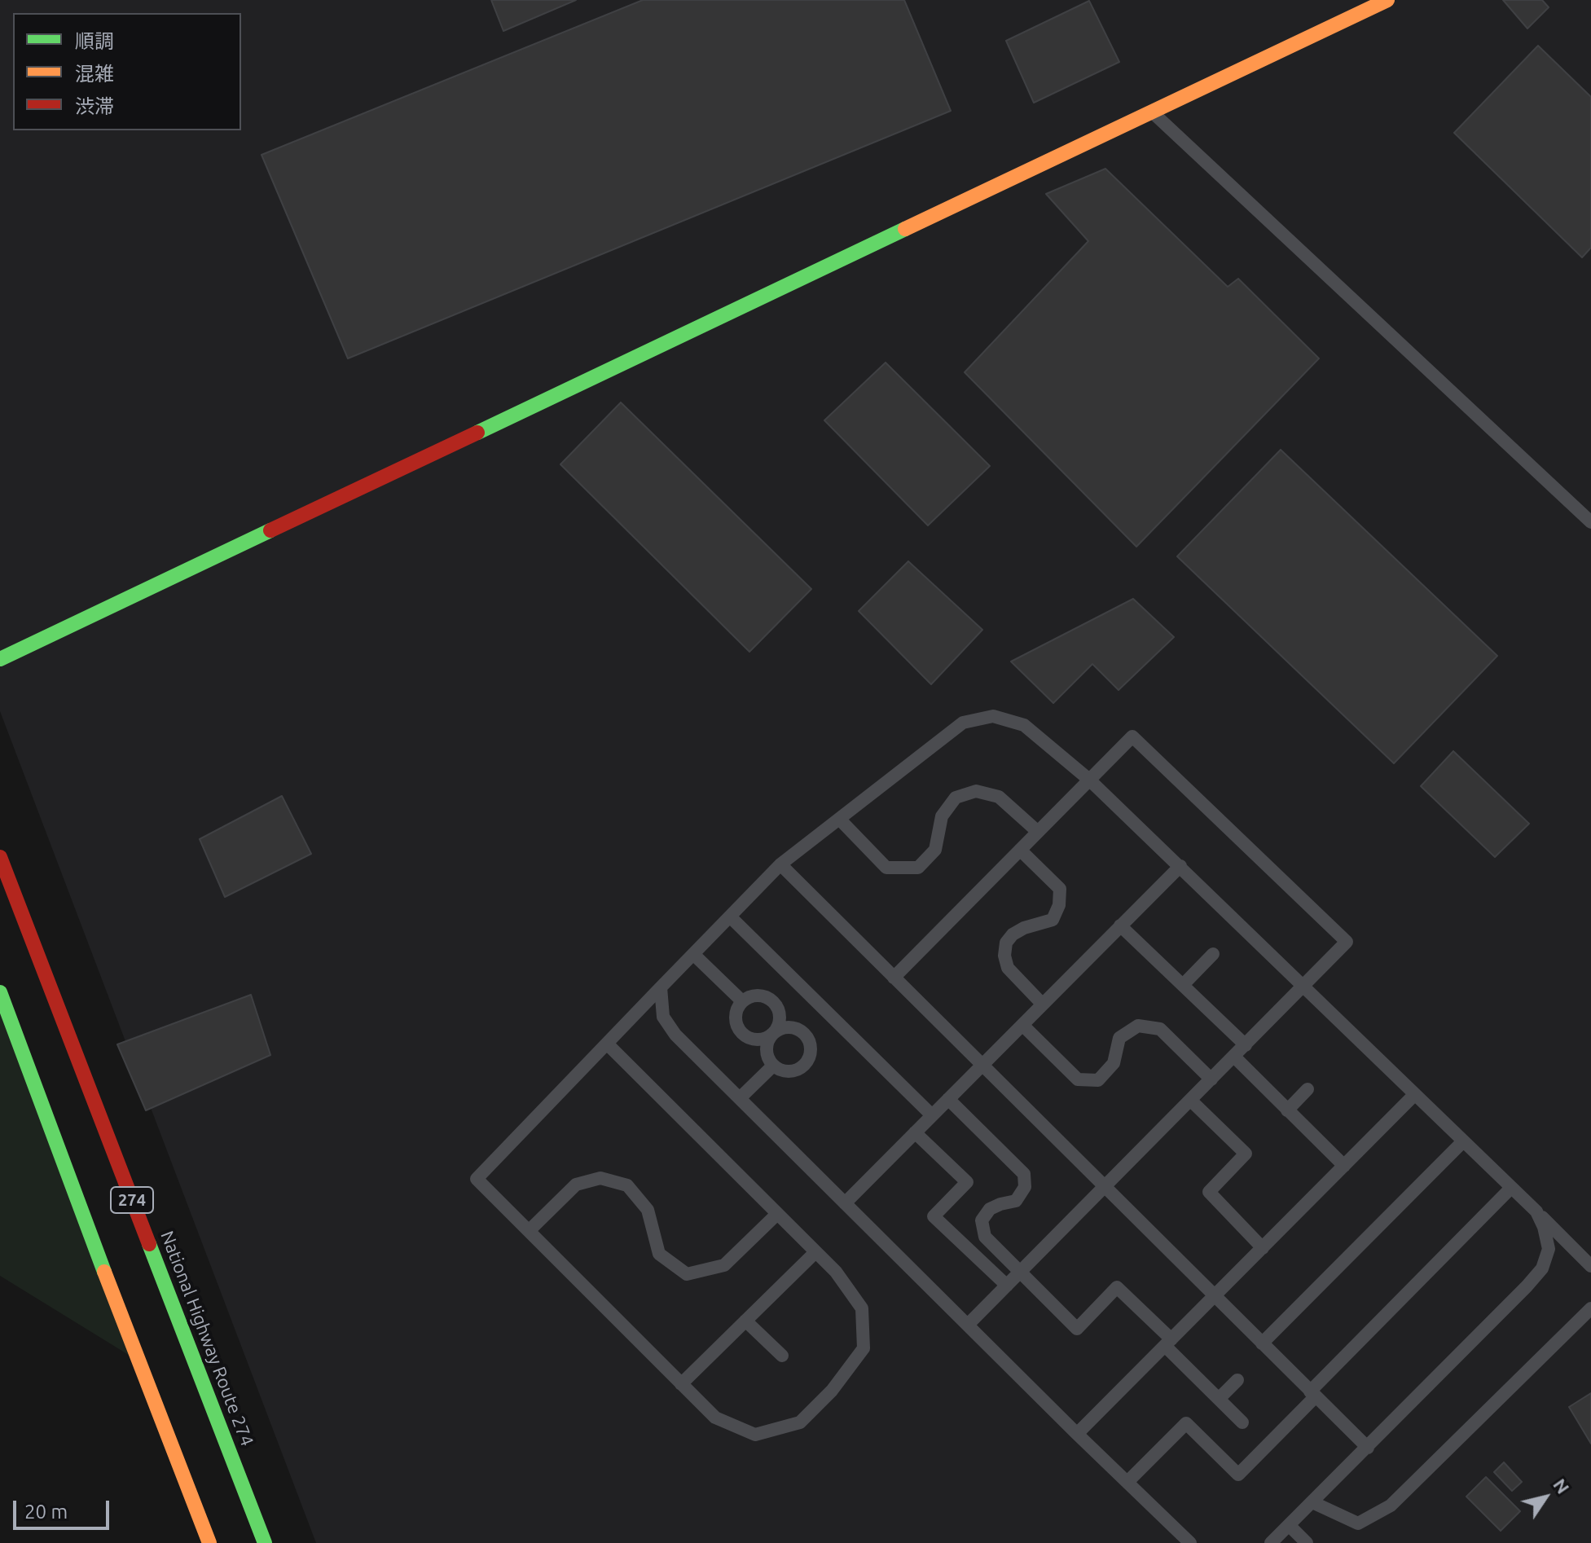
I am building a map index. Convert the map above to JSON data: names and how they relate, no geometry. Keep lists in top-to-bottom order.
{
  "streets": {
    "main road": ["274", "National Highway Route 274"]
  },
  "legend": ["順調", "混雑", "渋滞"],
  "scale_bar": "20 m",
  "north": "top right"
}
